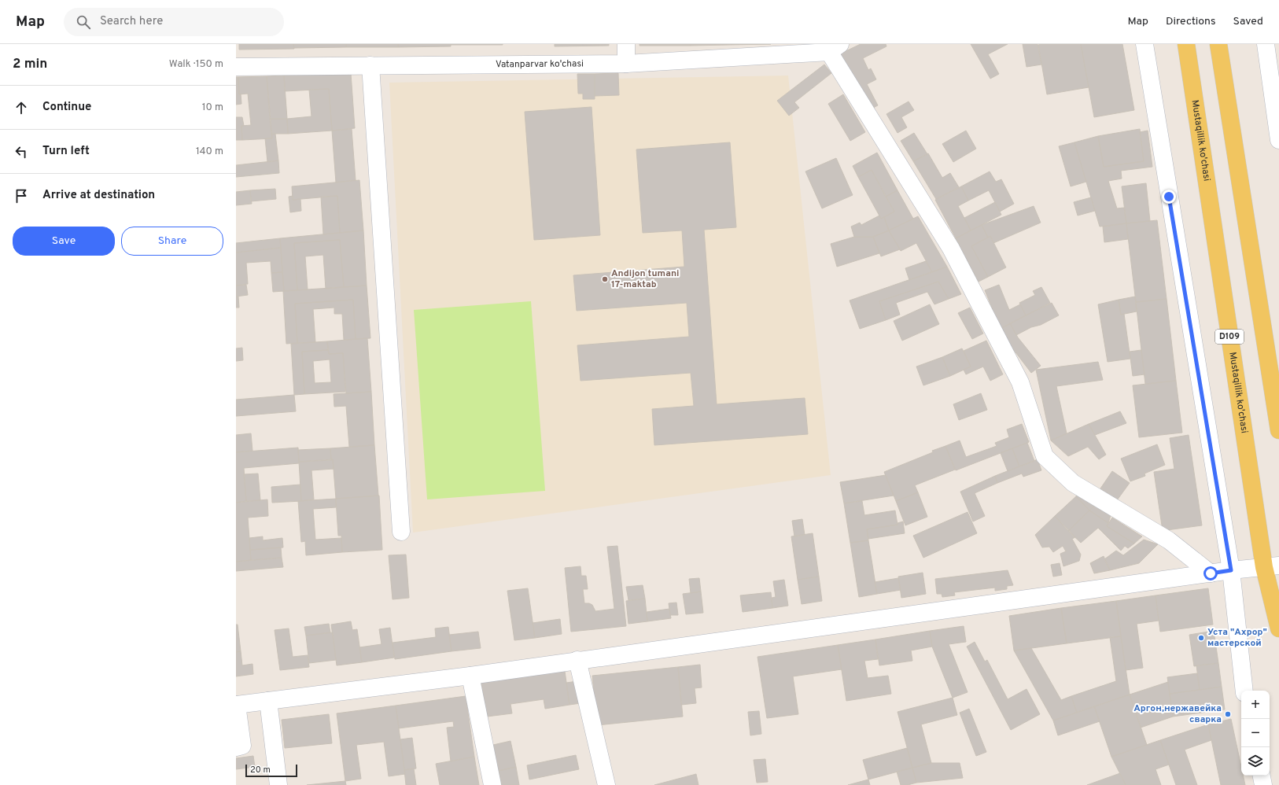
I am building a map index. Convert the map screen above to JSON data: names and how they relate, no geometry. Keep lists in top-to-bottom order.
{
  "streets": {
    "main road": ["Mustaqillik ko'chasi", "D109"],
    "street": ["Vatanparvar ko'chasi"]
  },
  "places": ["Andijon tumani 17-maktab", "Уста \"Ахрор\" мастерской", "Аргон,нержавейка сварка"],
  "scale_bar": "20 m",
  "page": {
    "header": "Map",
    "search": "Search here",
    "nav": ["Map", "Directions", "Saved"],
    "heading": ["2 min", "Walk · 150 m"],
    "list": [
      ["Continue", "10 m"],
      ["Turn left", "140 m"],
      "Arrive at destination"
    ],
    "buttons": ["Save", "Share"],
    "map_buttons": ["+", "−"],
    "scale": "20 m"
  }
}
